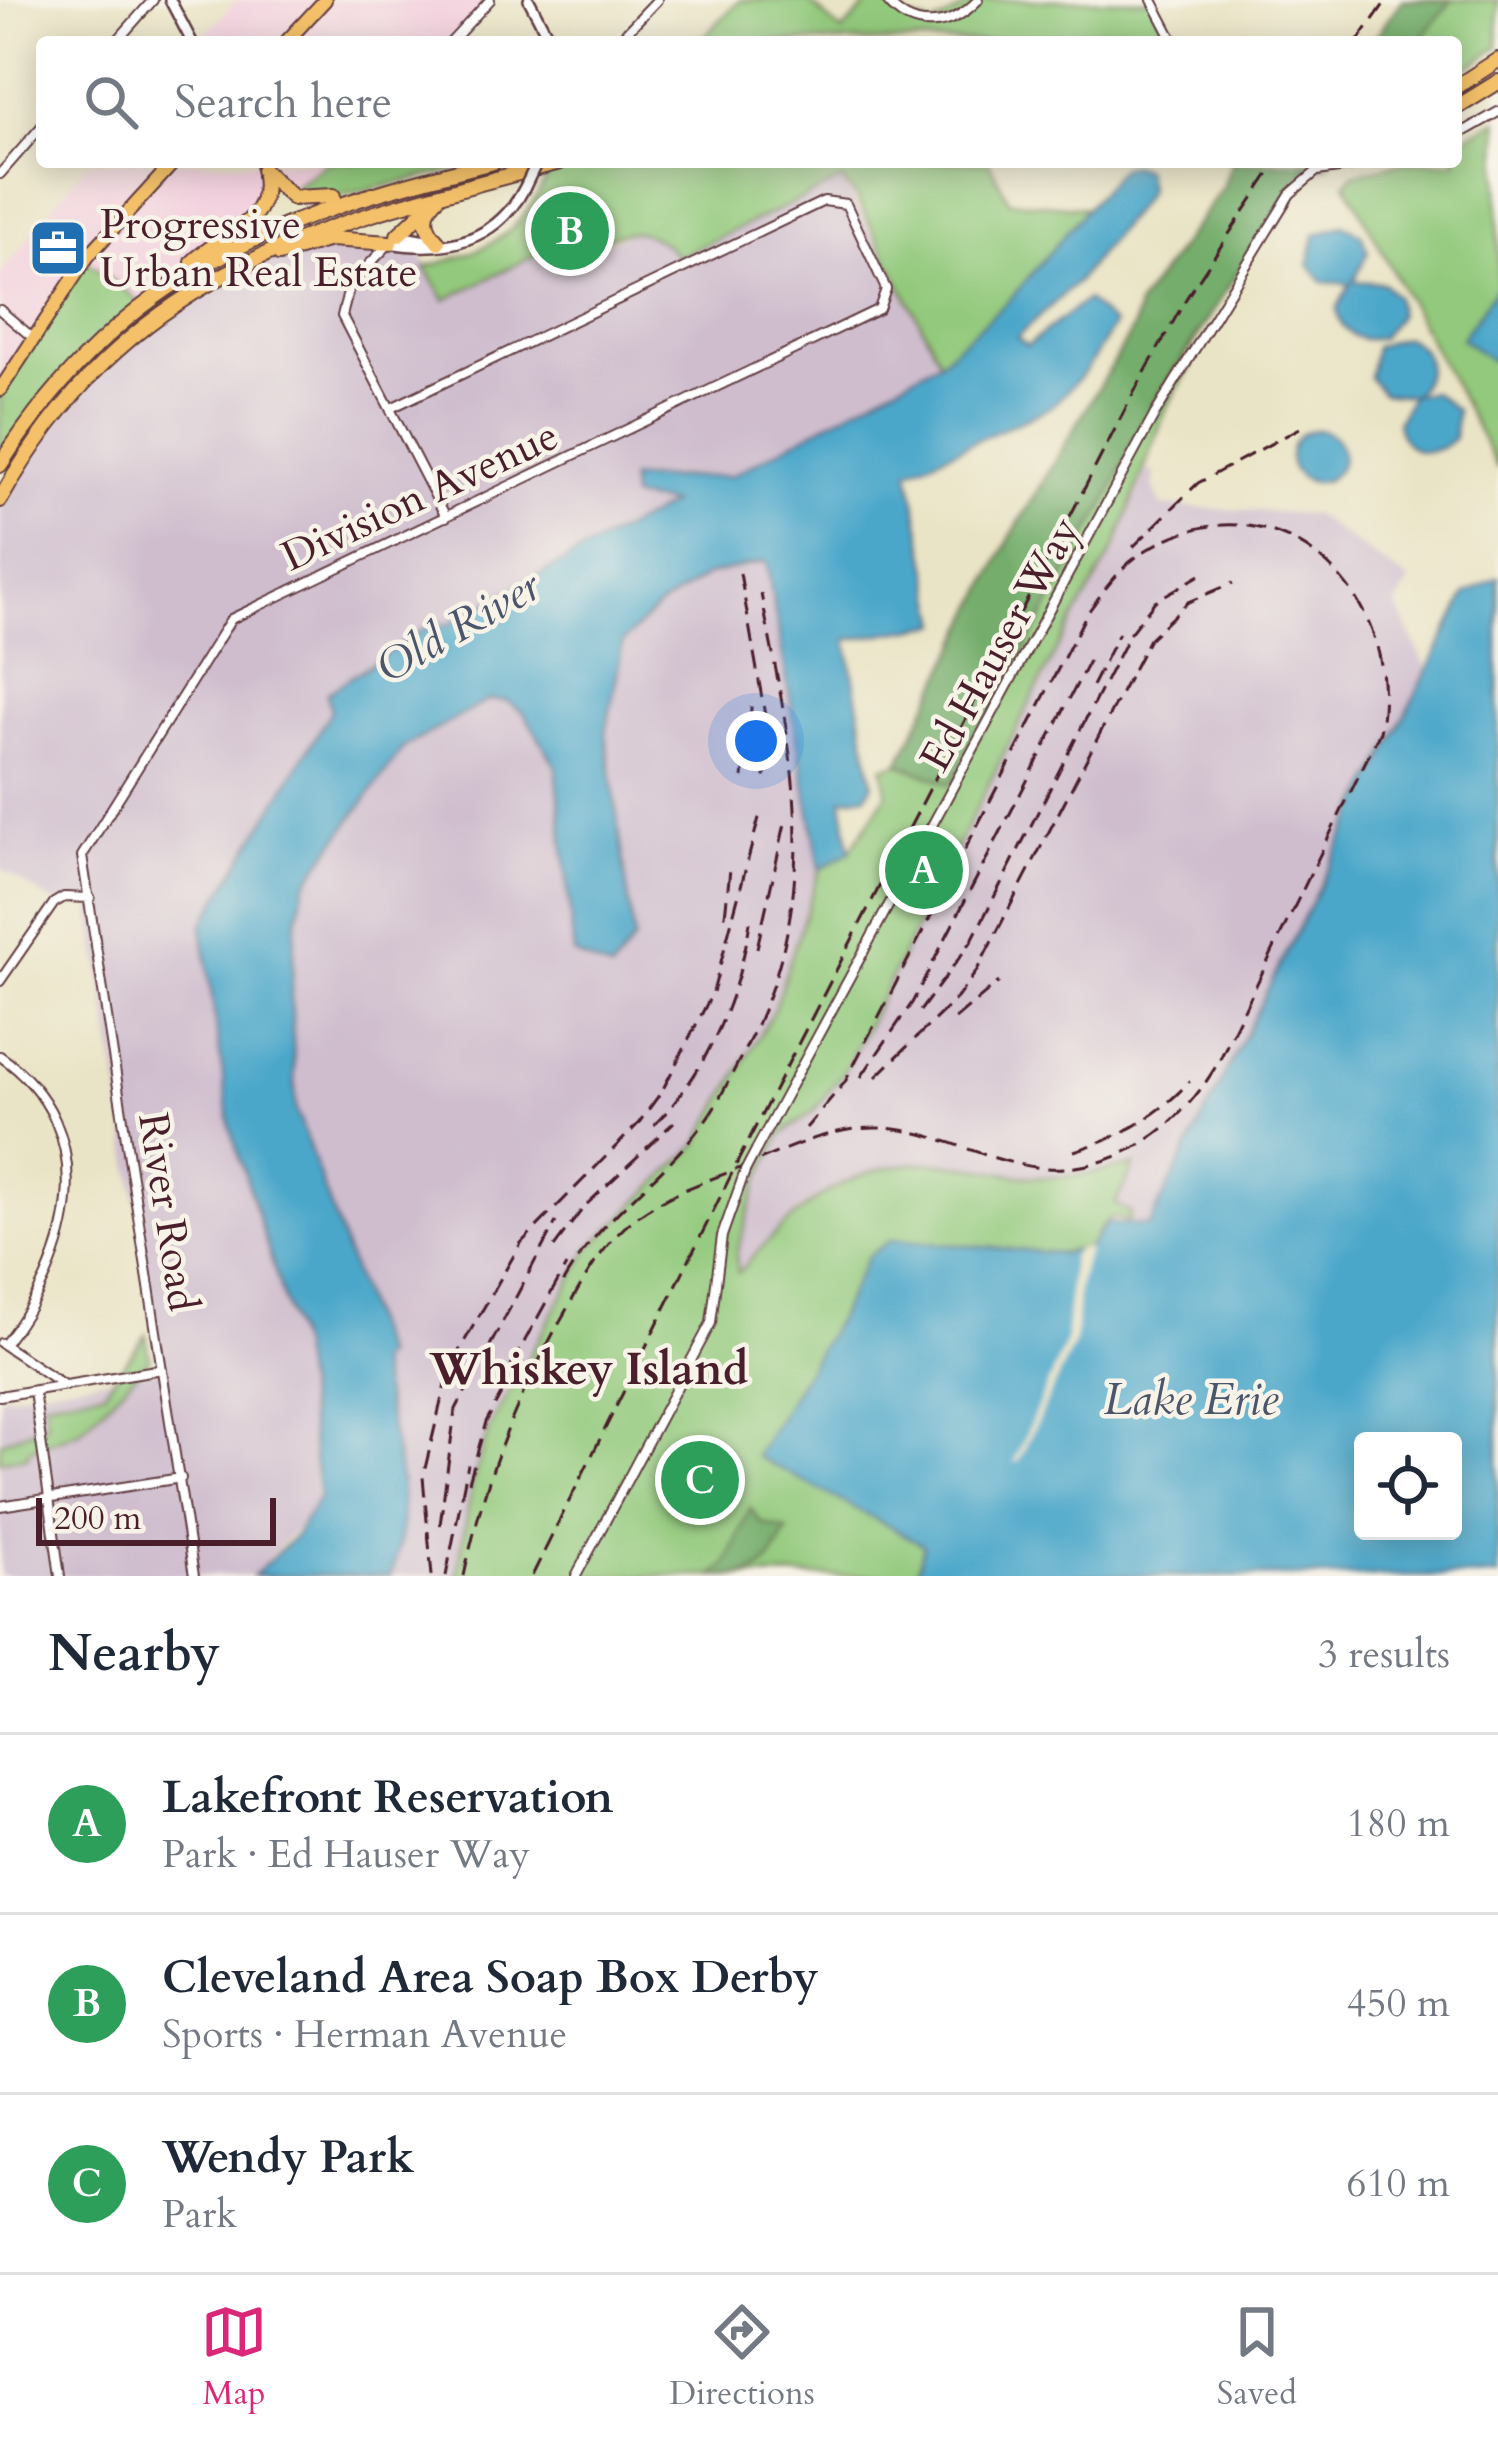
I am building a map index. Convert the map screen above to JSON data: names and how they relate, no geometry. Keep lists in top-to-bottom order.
{
  "streets": {
    "street": ["Division Avenue", "Ed Hauser Way", "River Road"]
  },
  "crossings": [
    ["Division Avenue", "River Road"]
  ],
  "districts": ["Whiskey Island"],
  "water": ["Old River", "Lake Erie"],
  "places": {
    "office": ["Progressive Urban Real Estate"]
  },
  "scale_bar": "200 m",
  "page": {
    "search": "Search here",
    "pins": ["B", "A", "C"],
    "scale": "200 m",
    "heading": ["Nearby", "3 results"],
    "list": [
      {
        "mark": "A",
        "name": "Lakefront Reservation",
        "note": "Park · Ed Hauser Way",
        "value": "180 m"
      },
      {
        "mark": "B",
        "name": "Cleveland Area Soap Box Derby",
        "note": "Sports · Herman Avenue",
        "value": "450 m"
      },
      {
        "mark": "C",
        "name": "Wendy Park",
        "note": "Park",
        "value": "610 m"
      }
    ],
    "nav": ["Map", "Directions", "Saved"]
  }
}
